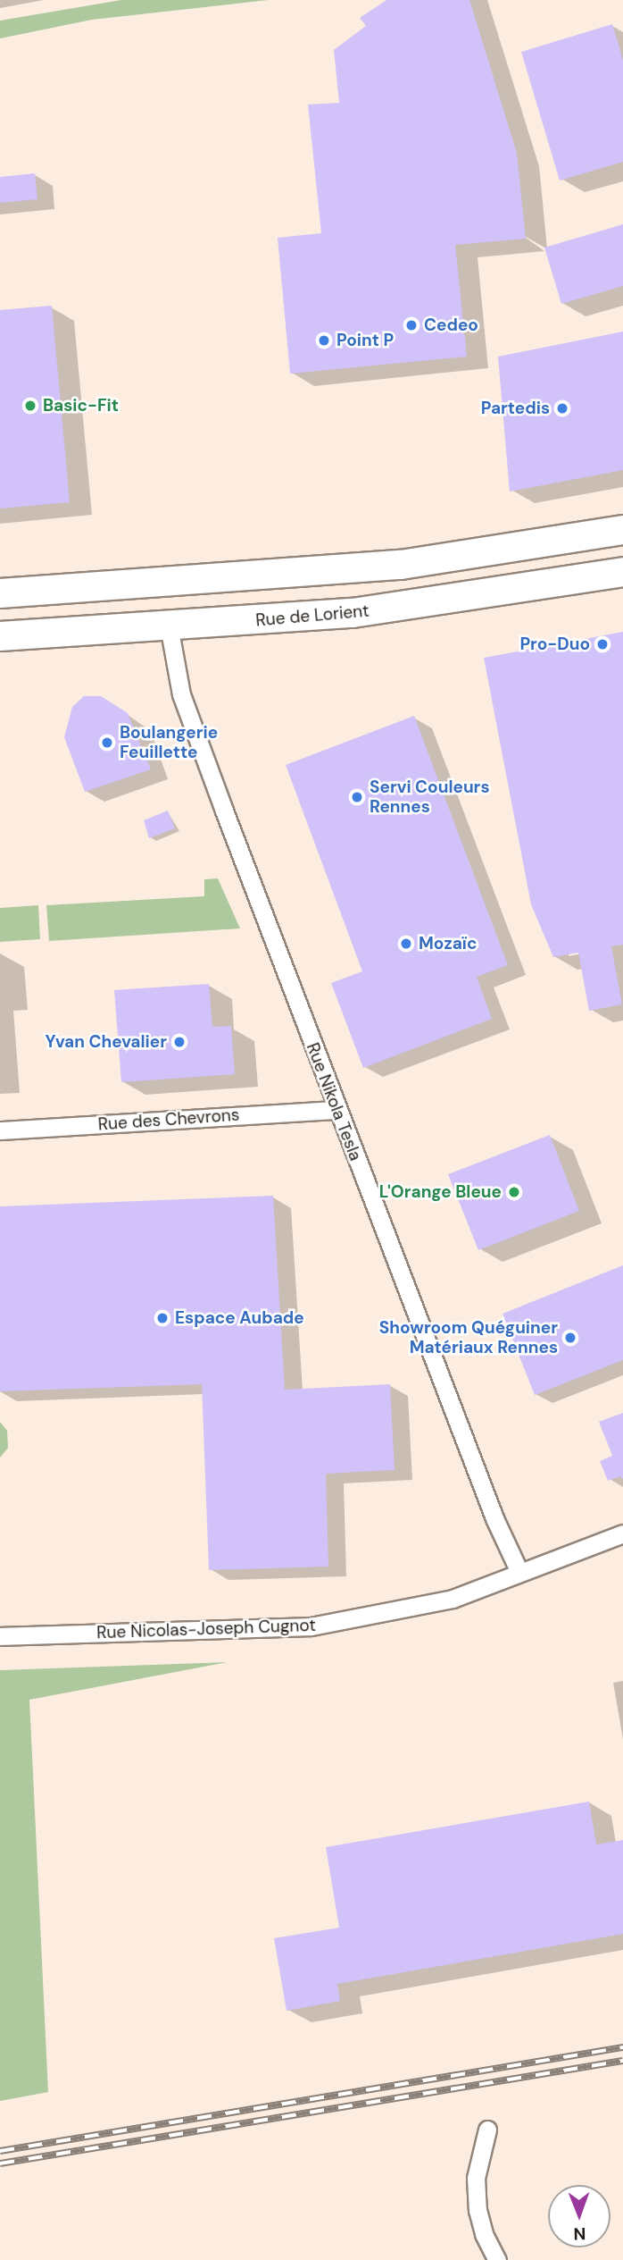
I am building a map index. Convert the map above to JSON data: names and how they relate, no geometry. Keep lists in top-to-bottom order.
{
  "streets": {
    "main road": ["Rue de Lorient"],
    "street": ["Rue Nikola Tesla", "Rue des Chevrons", "Rue Nicolas-Joseph Cugnot"]
  },
  "crossings": [
    ["Rue de Lorient", "Rue Nikola Tesla"],
    ["Rue Nikola Tesla", "Rue des Chevrons"],
    ["Rue Nikola Tesla", "Rue Nicolas-Joseph Cugnot"]
  ],
  "places": [
    "Cedeo",
    "Point P",
    "Basic-Fit",
    "Partedis",
    "Pro-Duo",
    "Boulangerie Feuillette",
    "Servi Couleurs Rennes",
    "Mozaïc",
    "Yvan Chevalier",
    "L'Orange Bleue",
    "Espace Aubade",
    "Showroom Quéguiner Matériaux Rennes"
  ],
  "north": "bottom"
}
